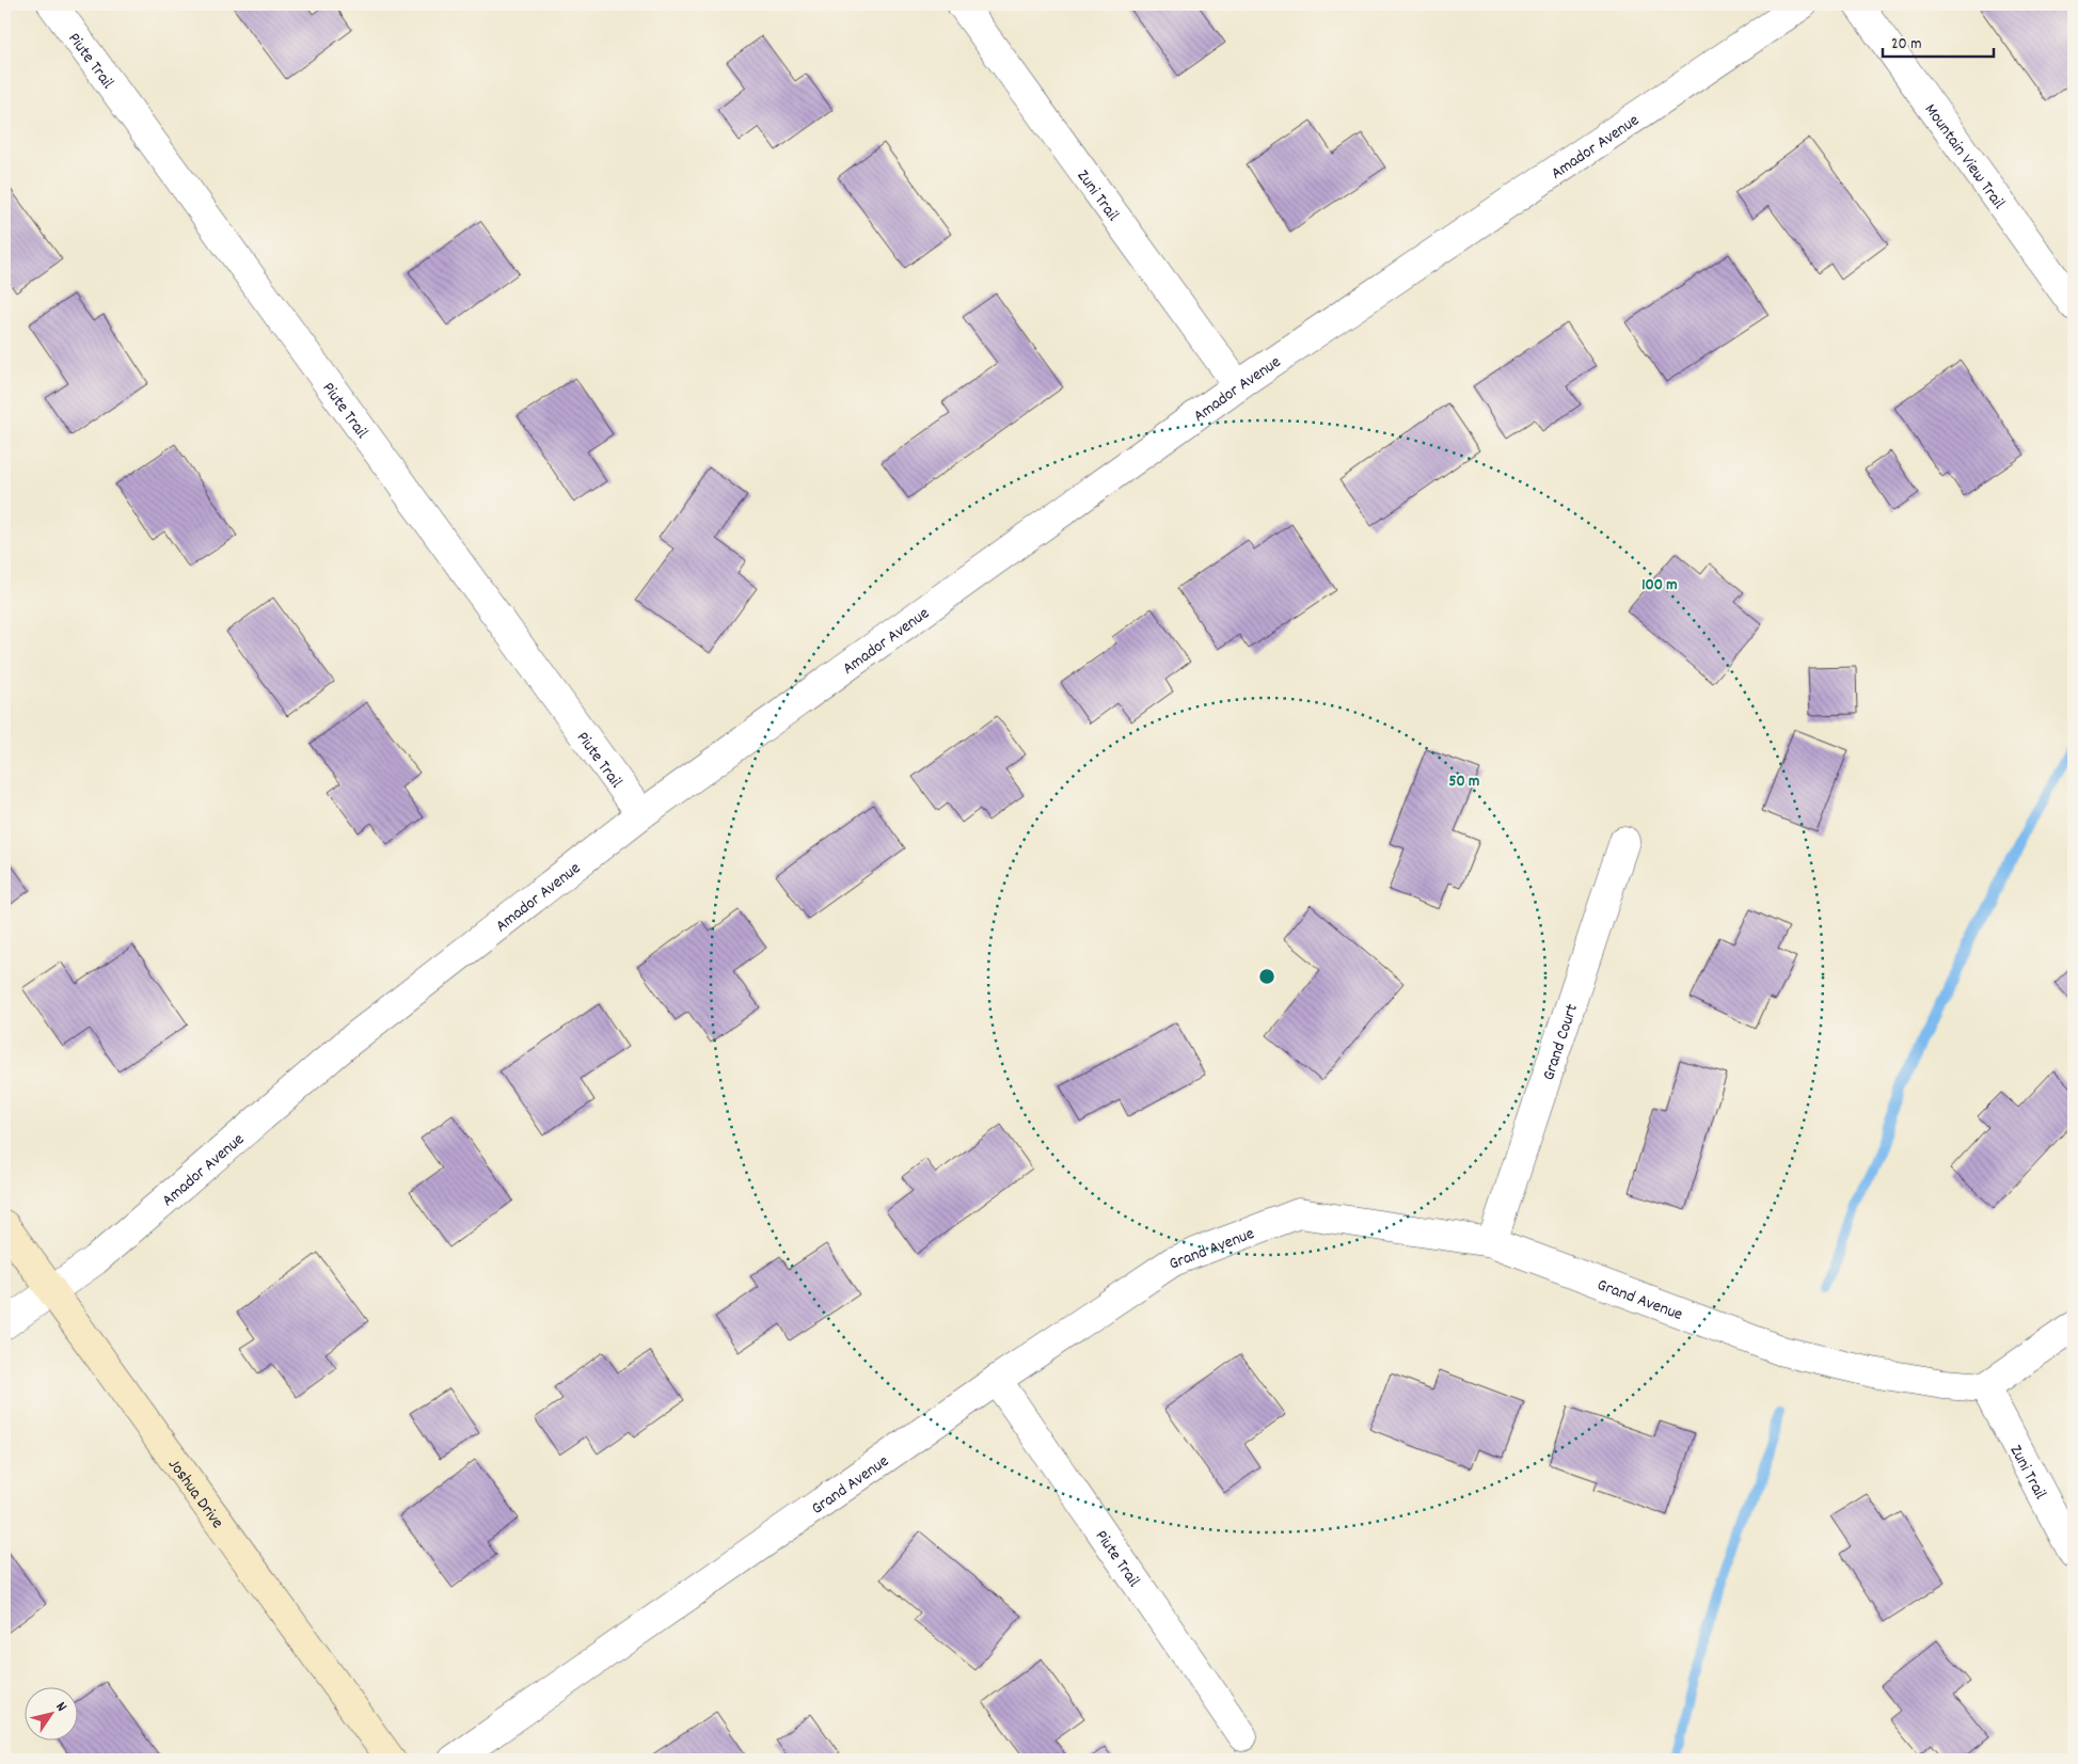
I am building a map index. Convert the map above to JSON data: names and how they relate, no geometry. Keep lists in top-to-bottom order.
{
  "streets": {
    "street": [
      "Piute Trail",
      "Amador Avenue",
      "Mountain View Trail",
      "Zuni Trail",
      "Grand Court",
      "Grand Avenue",
      "Joshua Drive"
    ]
  },
  "crossings": [
    ["Piute Trail", "Amador Avenue"],
    ["Piute Trail", "Grand Avenue"],
    ["Amador Avenue", "Zuni Trail"],
    ["Amador Avenue", "Joshua Drive"],
    ["Zuni Trail", "Grand Avenue"],
    ["Grand Court", "Grand Avenue"]
  ],
  "scale_bar": "20 m",
  "north": "top right",
  "rings": ["100 m", "50 m"]
}
